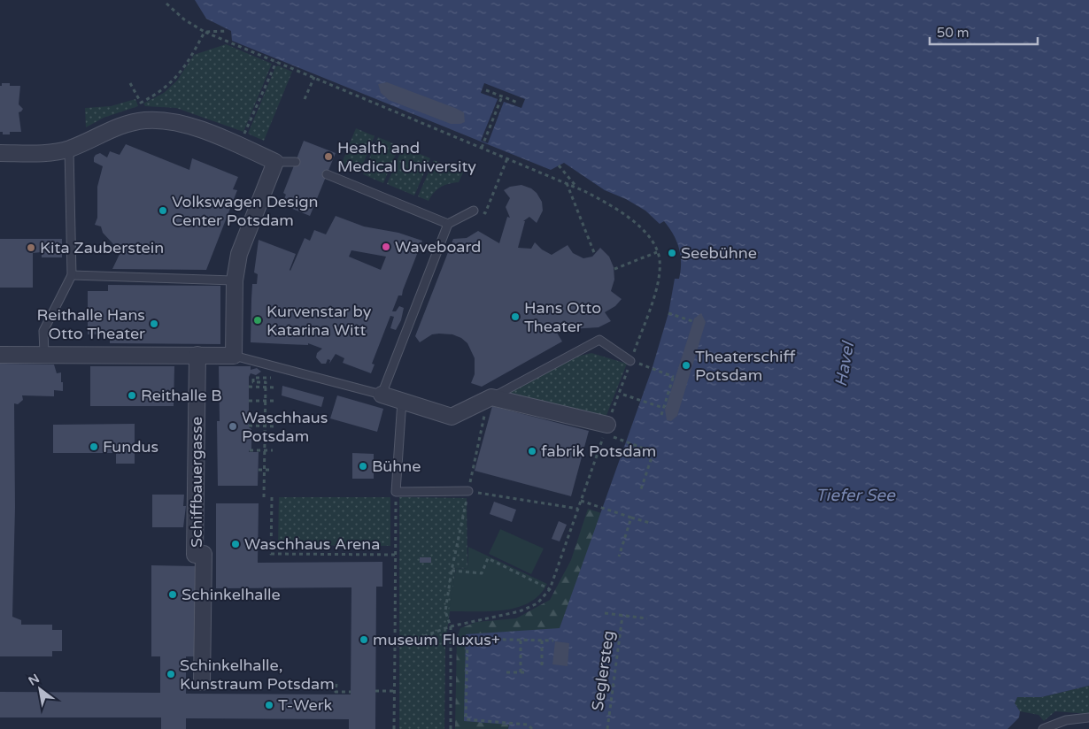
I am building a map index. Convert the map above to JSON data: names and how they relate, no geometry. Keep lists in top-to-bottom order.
{
  "streets": {
    "street": ["Schiffbauergasse"],
    "path": ["Seglersteg"]
  },
  "water": ["Havel", "Tiefer See"],
  "places": [
    "Health and Medical University",
    "Volkswagen Design Center Potsdam",
    "Waveboard",
    "Kita Zauberstein",
    "Seebühne",
    "Hans Otto Theater",
    "Kurvenstar by Katarina Witt",
    "Reithalle Hans Otto Theater",
    "Theaterschiff Potsdam",
    "Reithalle B",
    "Waschhaus Potsdam",
    "Fundus",
    "fabrik Potsdam",
    "Bühne",
    "Waschhaus Arena",
    "Schinkelhalle",
    "museum Fluxus+",
    "Schinkelhalle, Kunstraum Potsdam",
    "T-Werk"
  ],
  "scale_bar": "50 m",
  "north": "top left"
}
